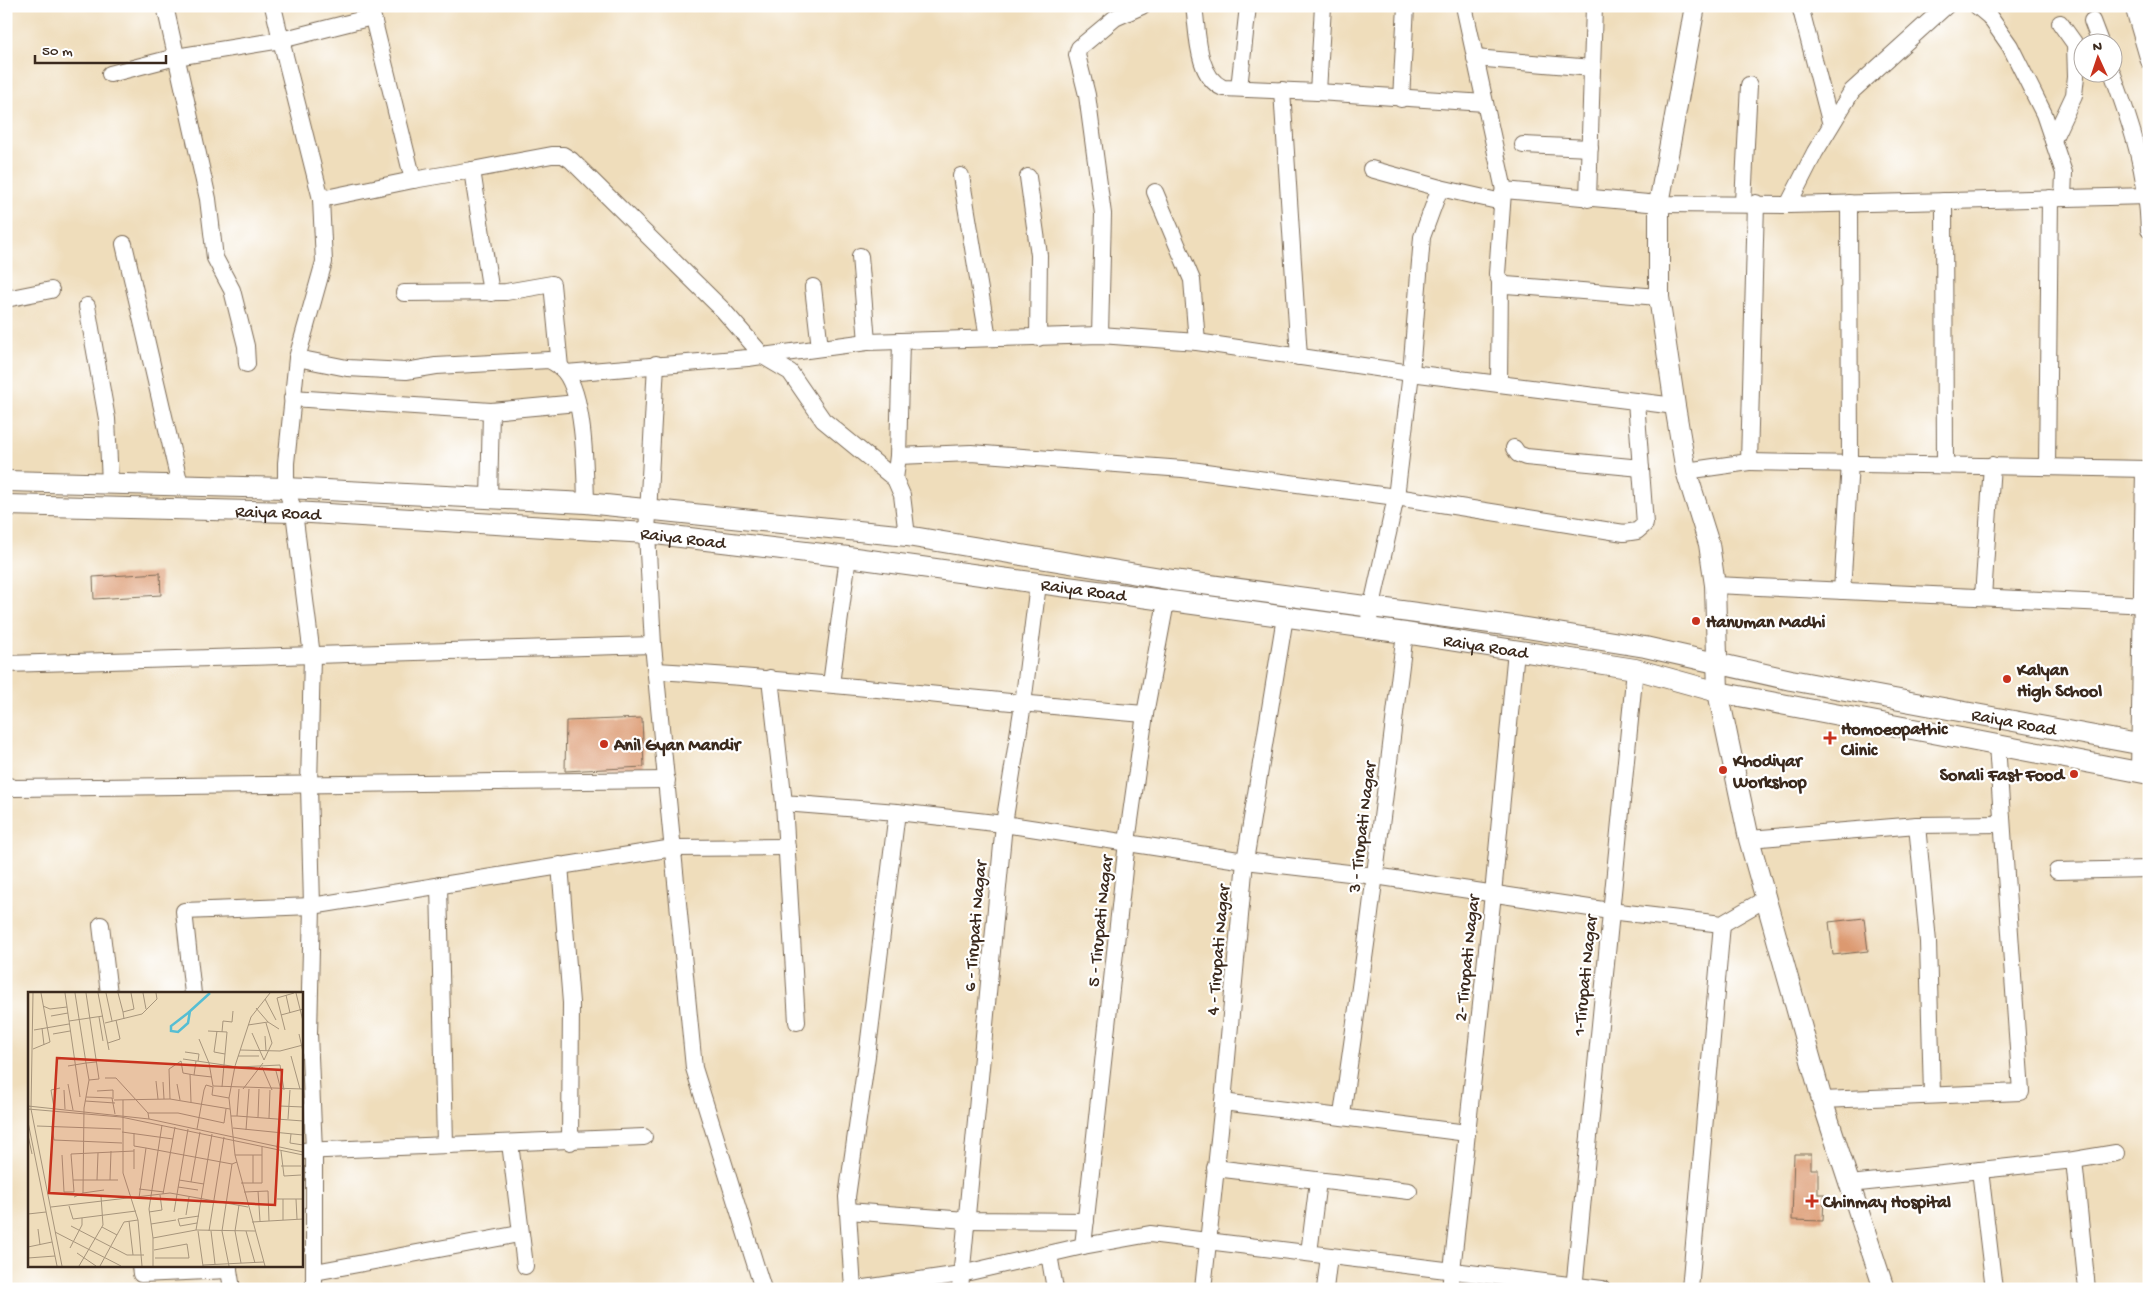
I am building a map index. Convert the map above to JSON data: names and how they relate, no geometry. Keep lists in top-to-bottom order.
{
  "streets": {
    "street": [
      "Raiya Road",
      "3 - Tirupati Nagar",
      "5 - Tirupati Nagar",
      "6 - Tirupati Nagar",
      "4 - Tirupati Nagar",
      "2- Tirupati Nagar",
      "1-Tirupati Nagar"
    ]
  },
  "crossings": [
    ["Raiya Road", "3 - Tirupati Nagar"],
    ["Raiya Road", "5 - Tirupati Nagar"],
    ["Raiya Road", "6 - Tirupati Nagar"],
    ["Raiya Road", "4 - Tirupati Nagar"],
    ["Raiya Road", "2- Tirupati Nagar"],
    ["Raiya Road", "1-Tirupati Nagar"]
  ],
  "places": {
    "other": [
      "Hanuman Madhi",
      "Kalyan High School",
      "Anil Gyan Mandir",
      "Khodiyar Workshop",
      "Sonali Fast Food"
    ],
    "health": ["Homoeopathic Clinic", "Chinmay Hospital"]
  },
  "scale_bar": "50 m",
  "north": "top"
}
